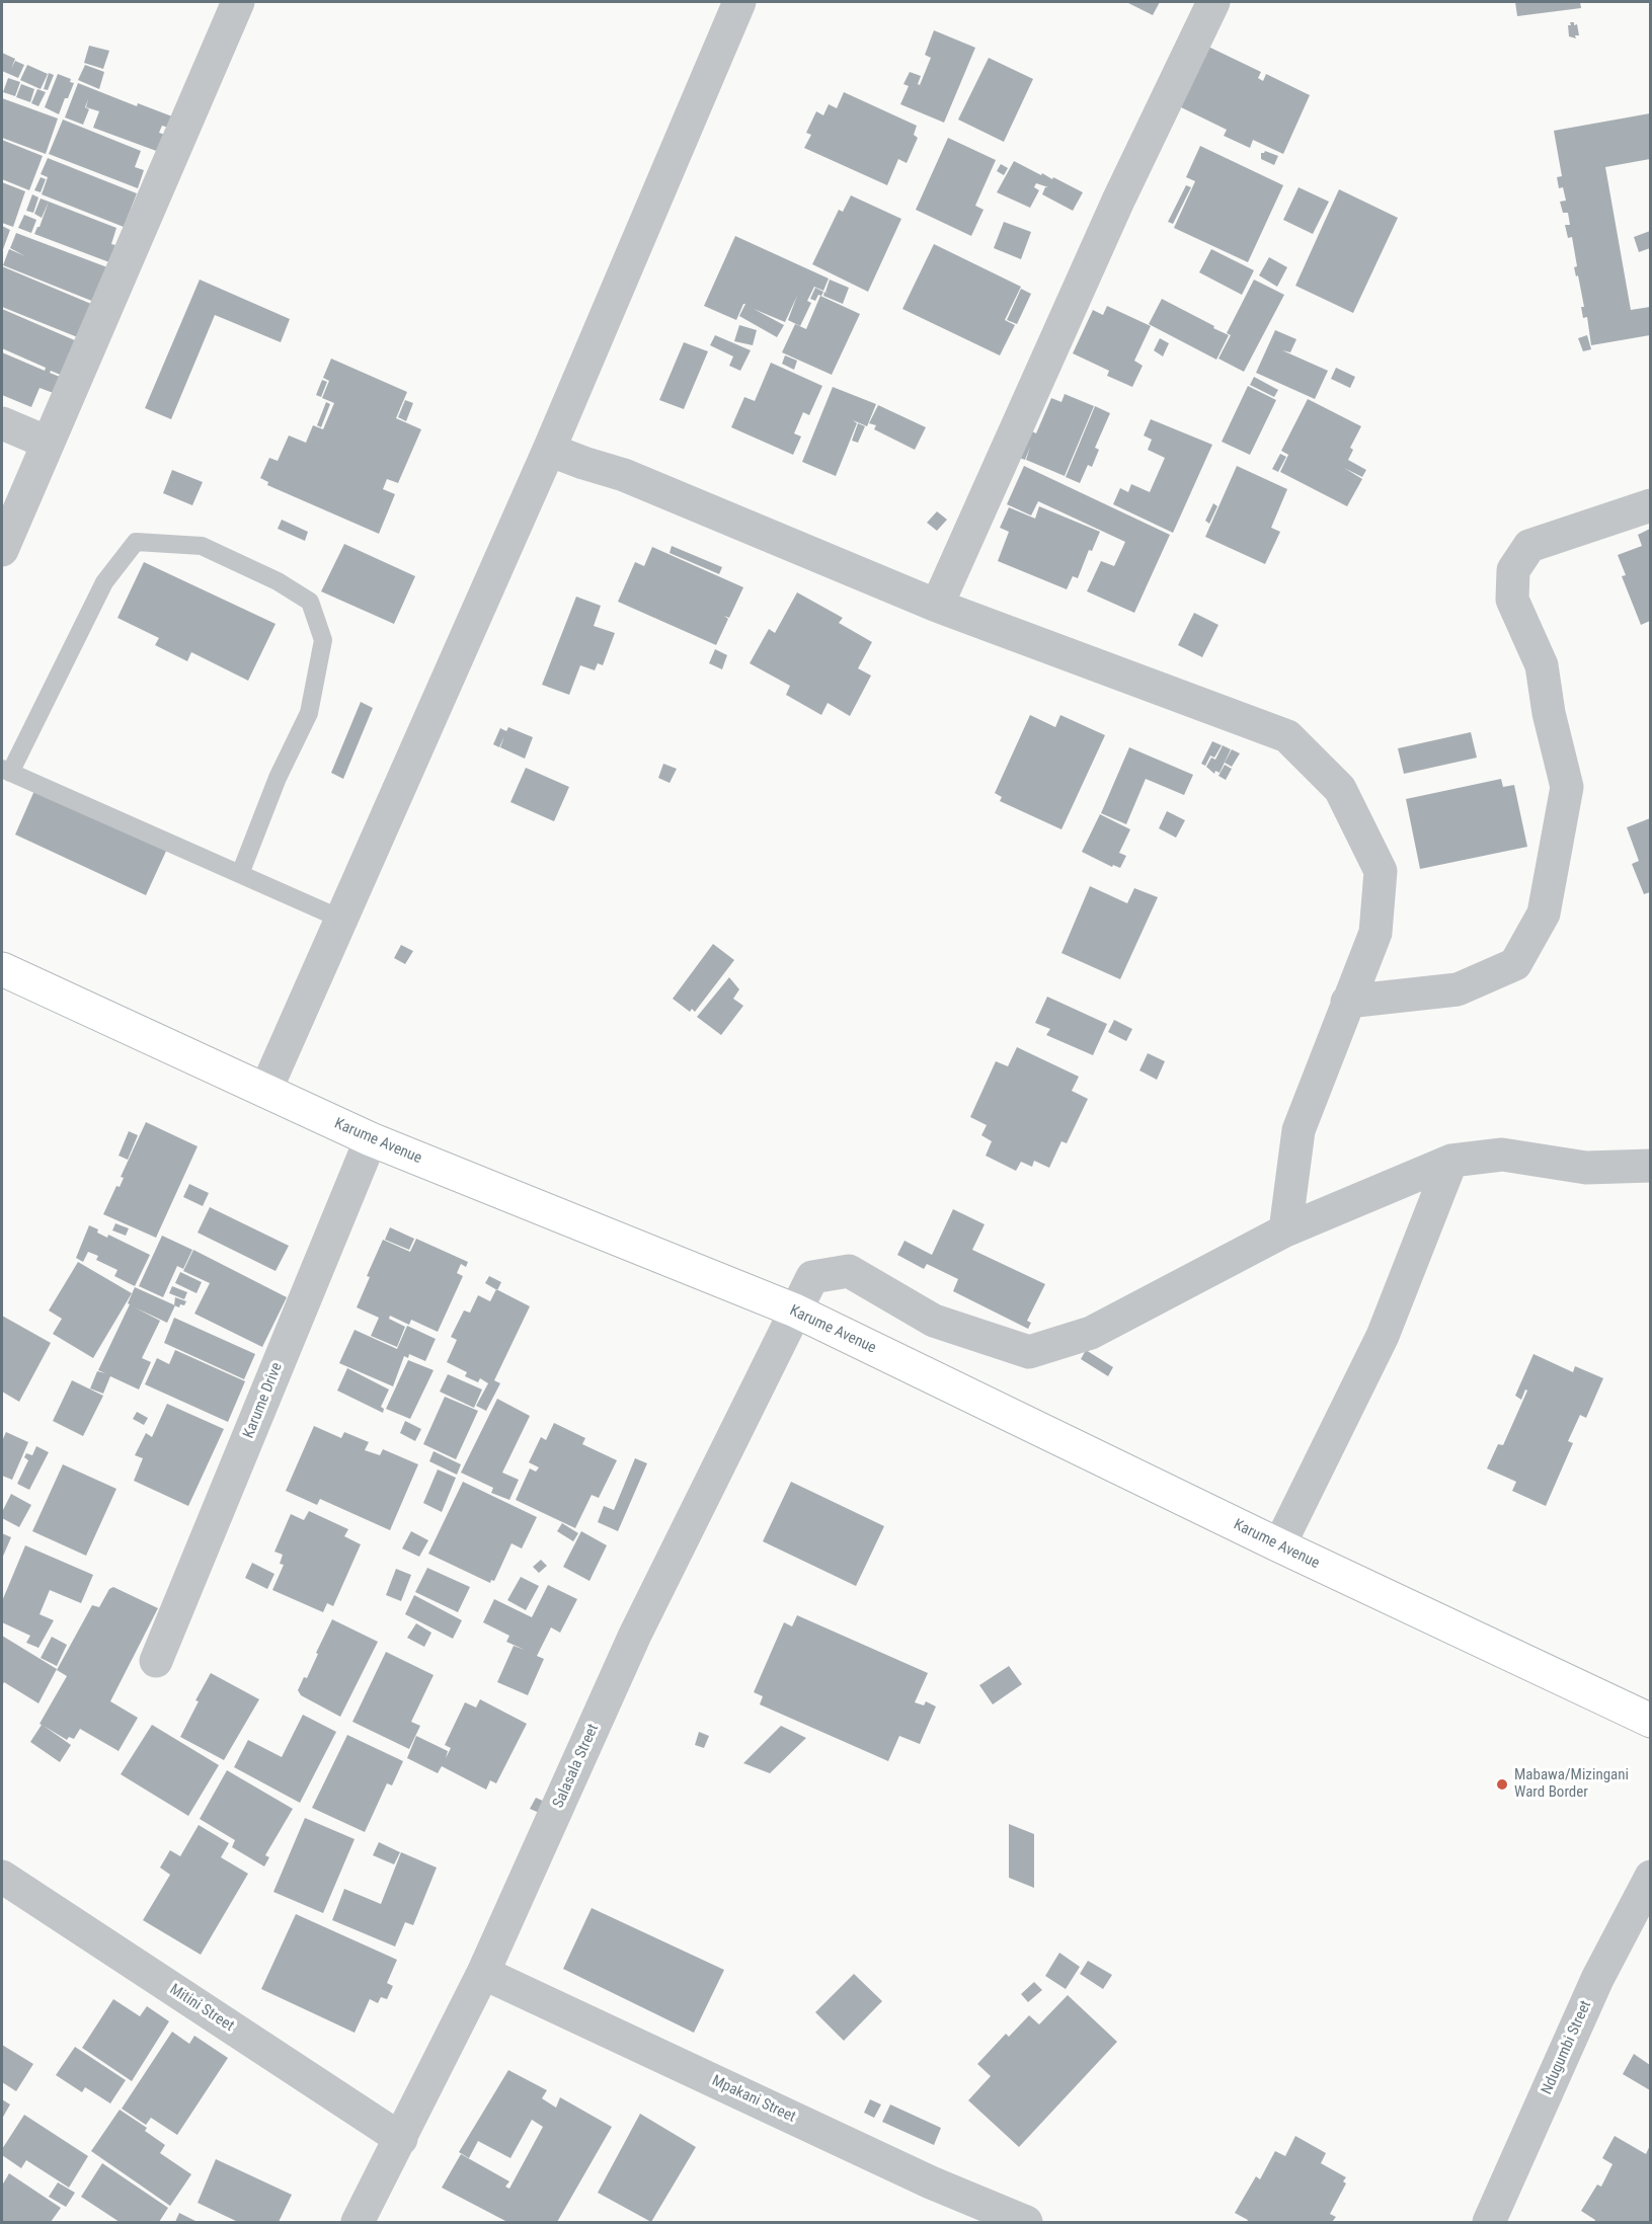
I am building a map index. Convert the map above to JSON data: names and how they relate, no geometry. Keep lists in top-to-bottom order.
{
  "streets": {
    "main road": ["Karume Avenue"],
    "street": [
      "Karume Drive",
      "Salasala Street",
      "Mitini Street",
      "Ndugumbi Street",
      "Mpakani Street"
    ]
  },
  "crossings": [
    ["Karume Avenue", "Karume Drive"],
    ["Karume Avenue", "Salasala Street"],
    ["Salasala Street", "Mitini Street"],
    ["Salasala Street", "Mpakani Street"]
  ],
  "places": ["Mabawa/Mizingani Ward Border"]
}
